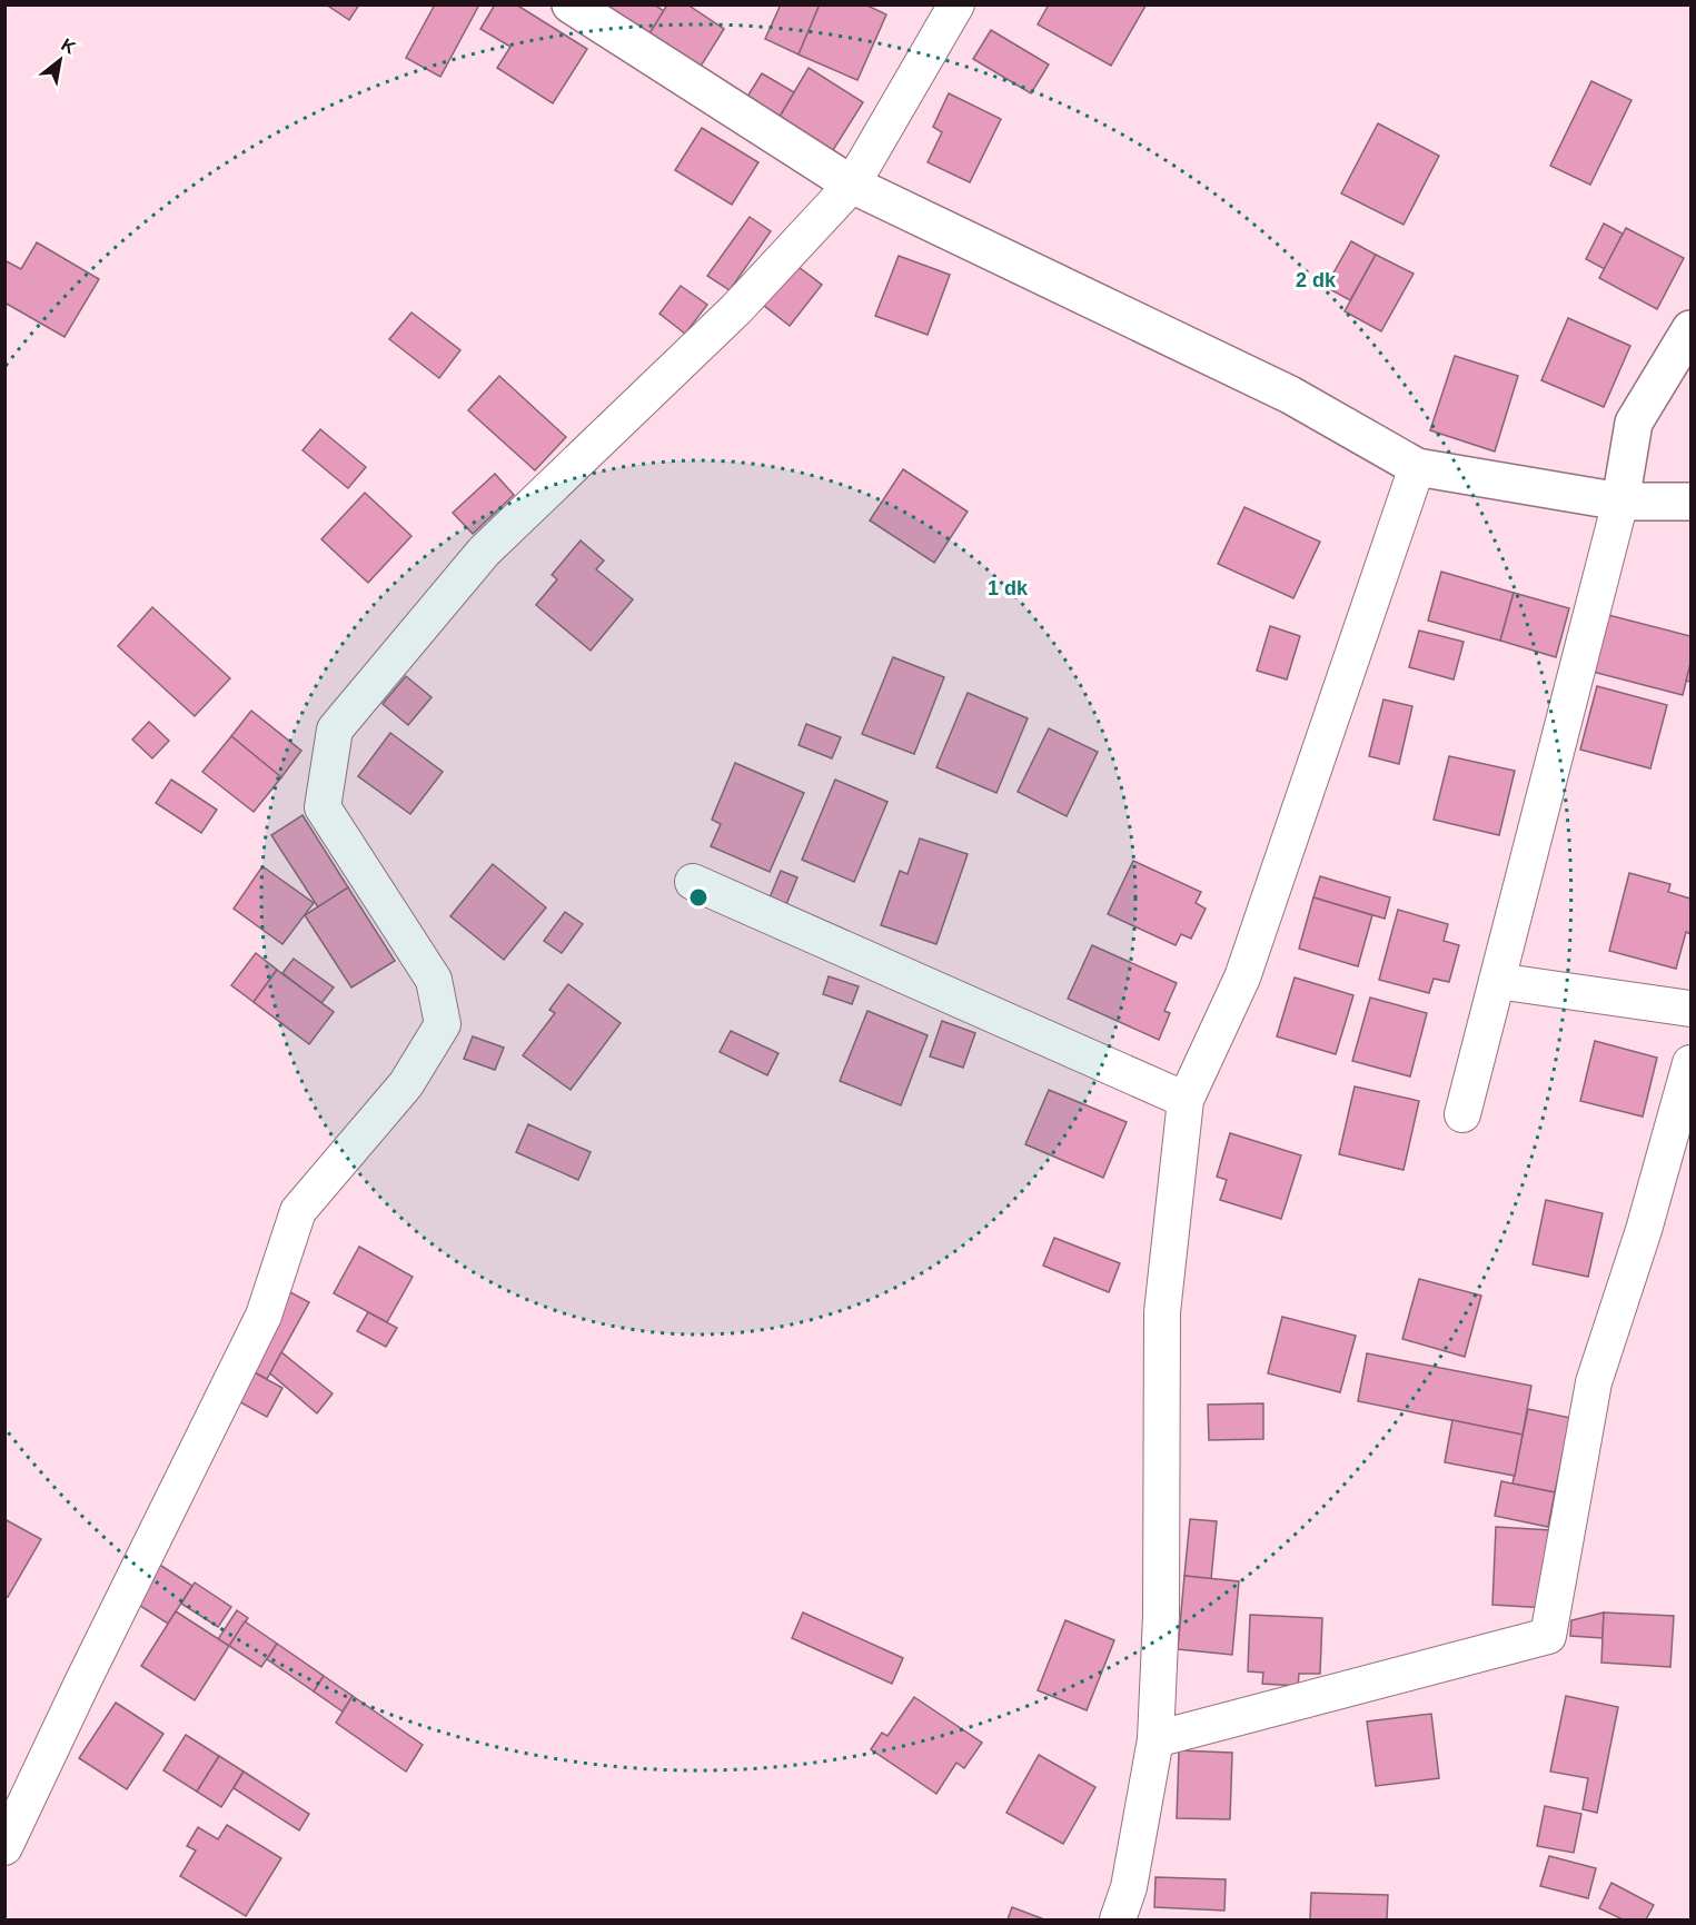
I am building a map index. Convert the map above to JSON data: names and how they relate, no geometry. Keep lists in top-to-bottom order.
{
  "north": "top right",
  "rings": ["2 dk", "1 dk"]
}
